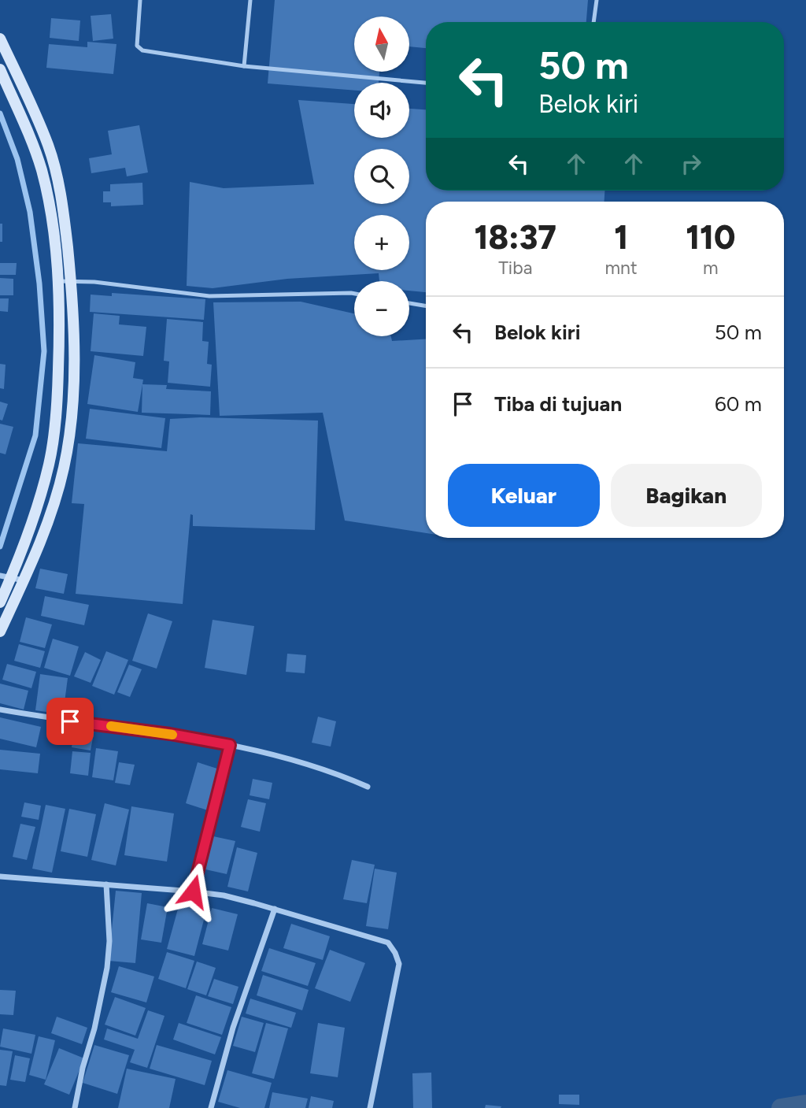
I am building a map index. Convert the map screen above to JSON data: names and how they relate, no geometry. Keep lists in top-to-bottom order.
{
  "north": "top",
  "page": {
    "map_buttons": ["+", "−"],
    "turn": ["50 m", "Belok kiri"],
    "eta": [
      "18:37",
      "Tiba",
      "1",
      "mnt",
      "110",
      "m"
    ],
    "list": [
      {
        "name": "Belok kiri",
        "value": "50 m"
      },
      {
        "name": "Tiba di tujuan",
        "value": "60 m"
      }
    ],
    "buttons": ["Keluar", "Bagikan"]
  }
}
